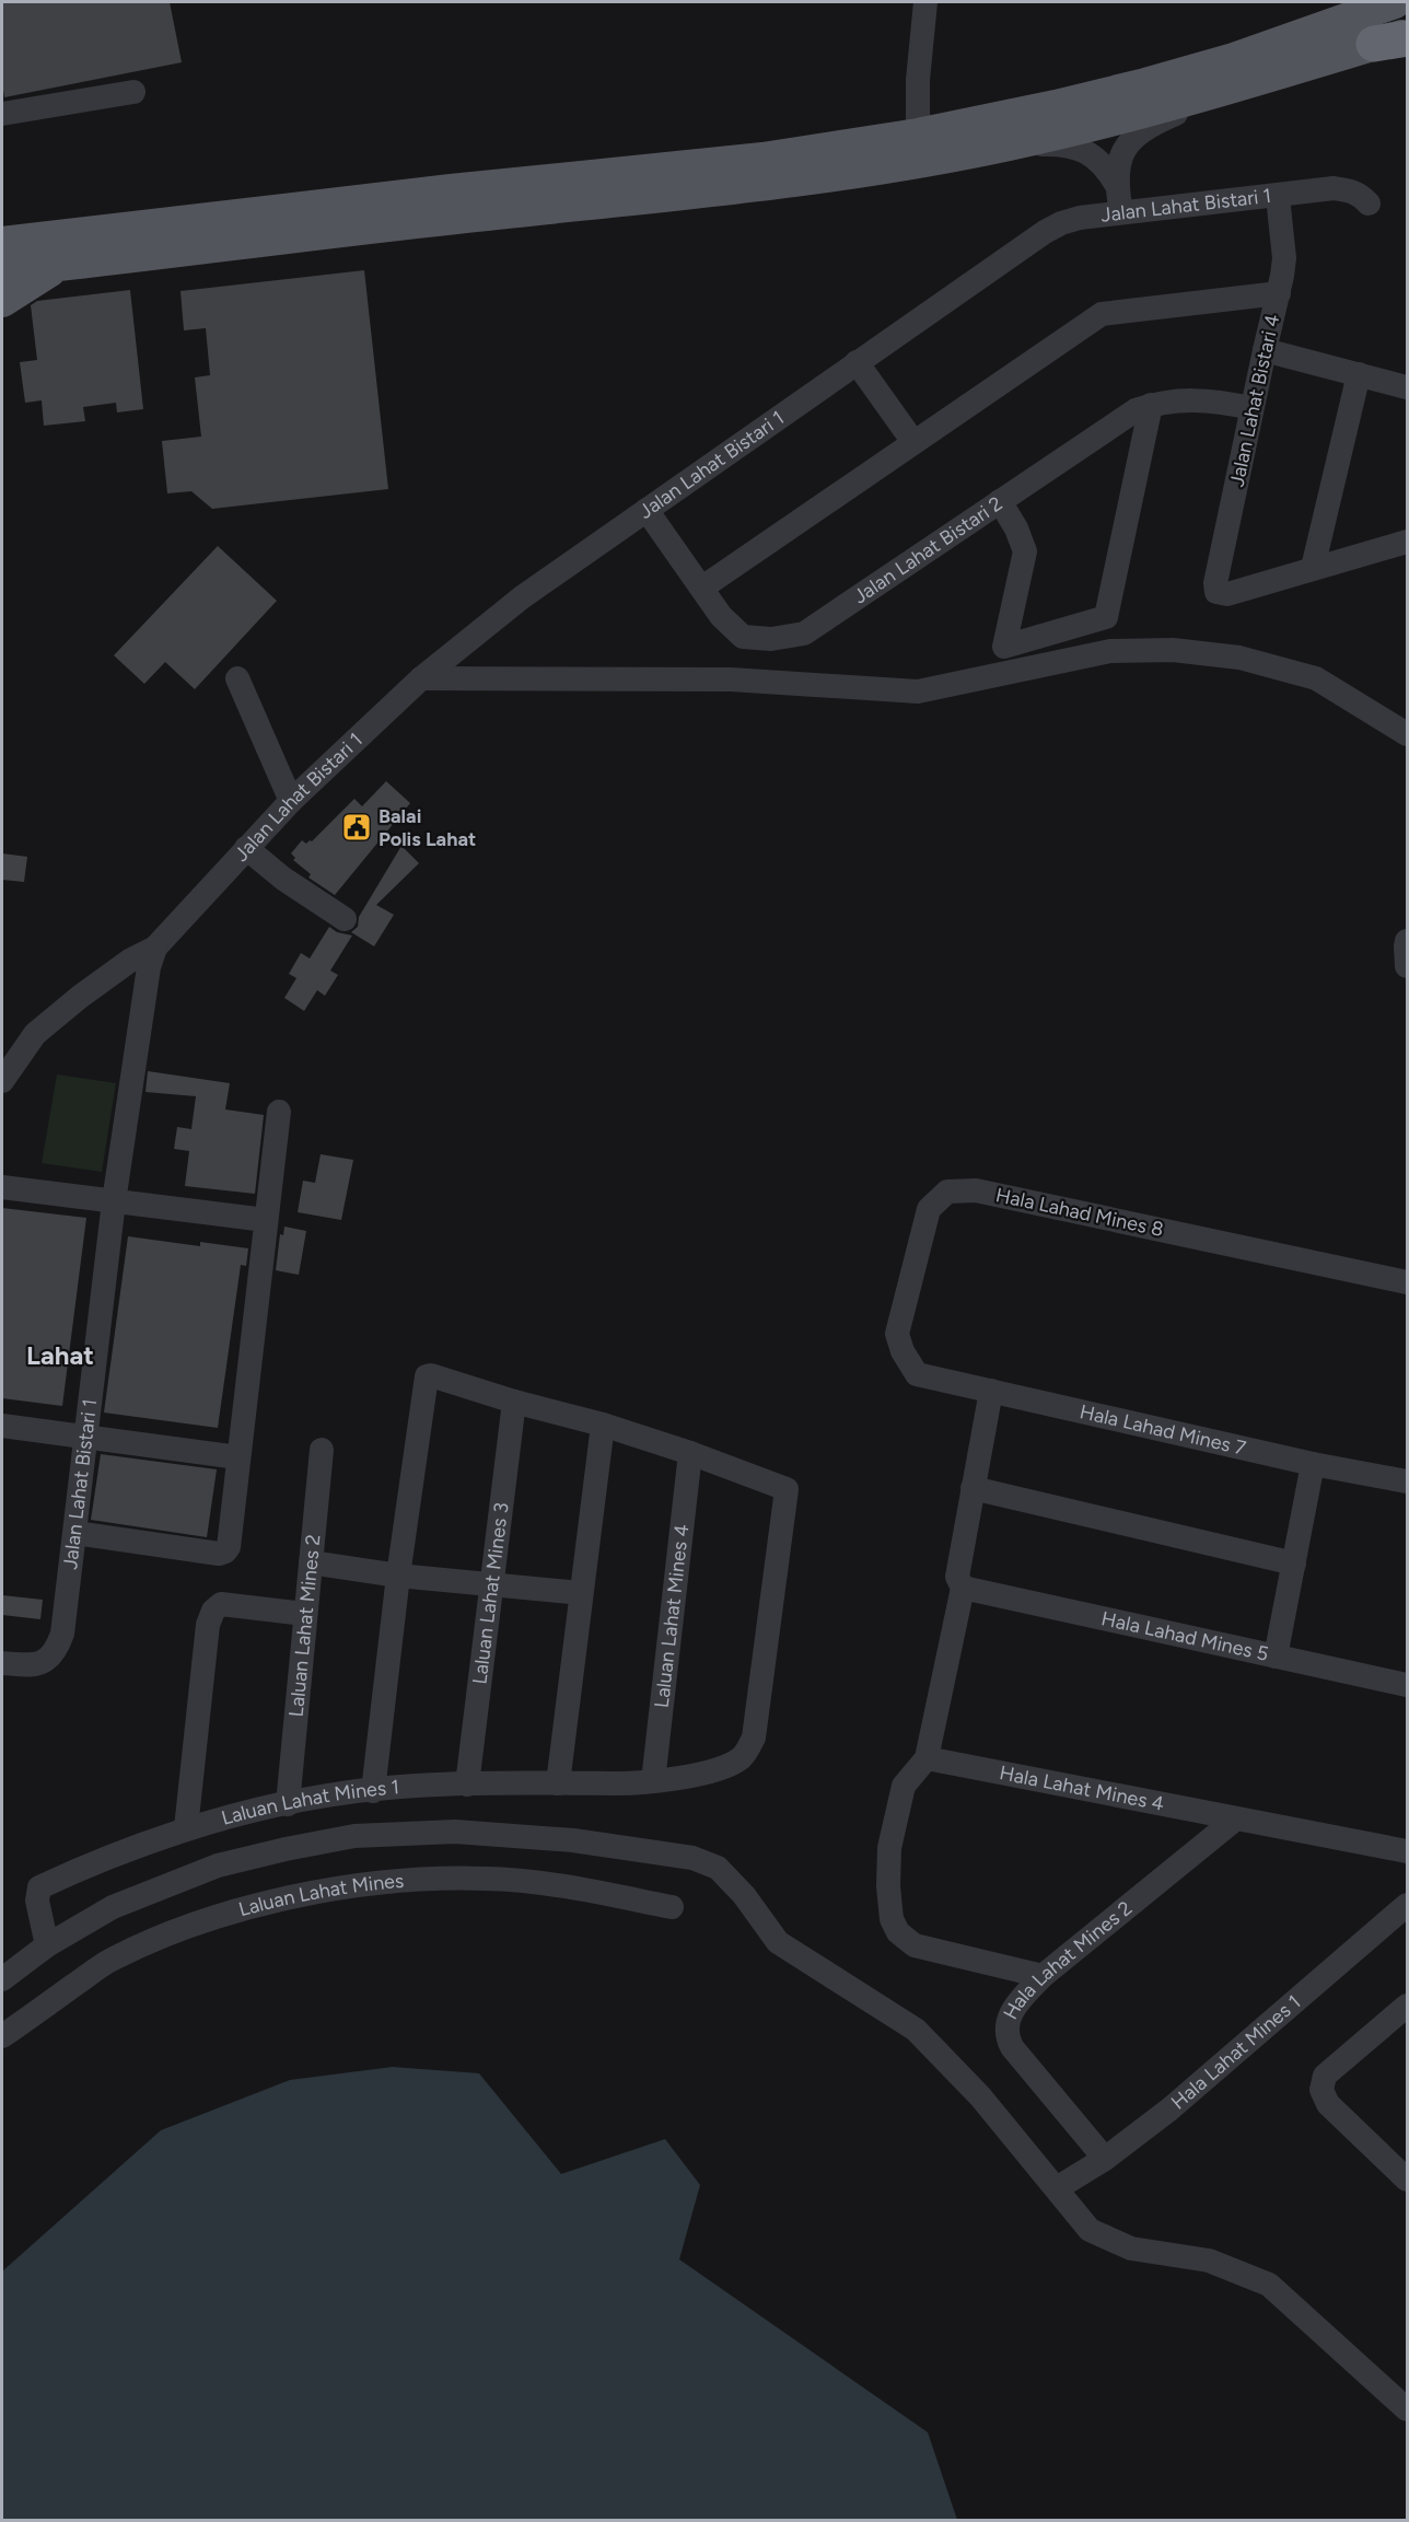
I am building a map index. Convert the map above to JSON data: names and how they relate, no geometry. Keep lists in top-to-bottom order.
{
  "streets": {
    "street": [
      "Jalan Lahat Bistari 1",
      "Jalan Lahat Bistari 4",
      "Jalan Lahat Bistari 2",
      "Hala Lahad Mines 8",
      "Hala Lahad Mines 7",
      "Laluan Lahat Mines 3",
      "Laluan Lahat Mines 4",
      "Laluan Lahat Mines 2",
      "Hala Lahad Mines 5",
      "Hala Lahat Mines 4",
      "Laluan Lahat Mines 1",
      "Laluan Lahat Mines",
      "Hala Lahat Mines 2",
      "Hala Lahat Mines 1"
    ]
  },
  "crossings": [
    ["Jalan Lahat Bistari 1", "Jalan Lahat Bistari 4"],
    ["Jalan Lahat Bistari 1", "Jalan Lahat Bistari 2"],
    ["Jalan Lahat Bistari 4", "Jalan Lahat Bistari 2"],
    ["Hala Lahad Mines 8", "Hala Lahad Mines 7"],
    ["Laluan Lahat Mines 3", "Laluan Lahat Mines 1"],
    ["Laluan Lahat Mines 4", "Laluan Lahat Mines 1"],
    ["Laluan Lahat Mines 2", "Laluan Lahat Mines 1"],
    ["Hala Lahat Mines 4", "Hala Lahat Mines 2"],
    ["Hala Lahat Mines 2", "Hala Lahat Mines 1"]
  ],
  "districts": ["Lahat"],
  "places": {
    "public building": ["Balai Polis Lahat"]
  }
}
